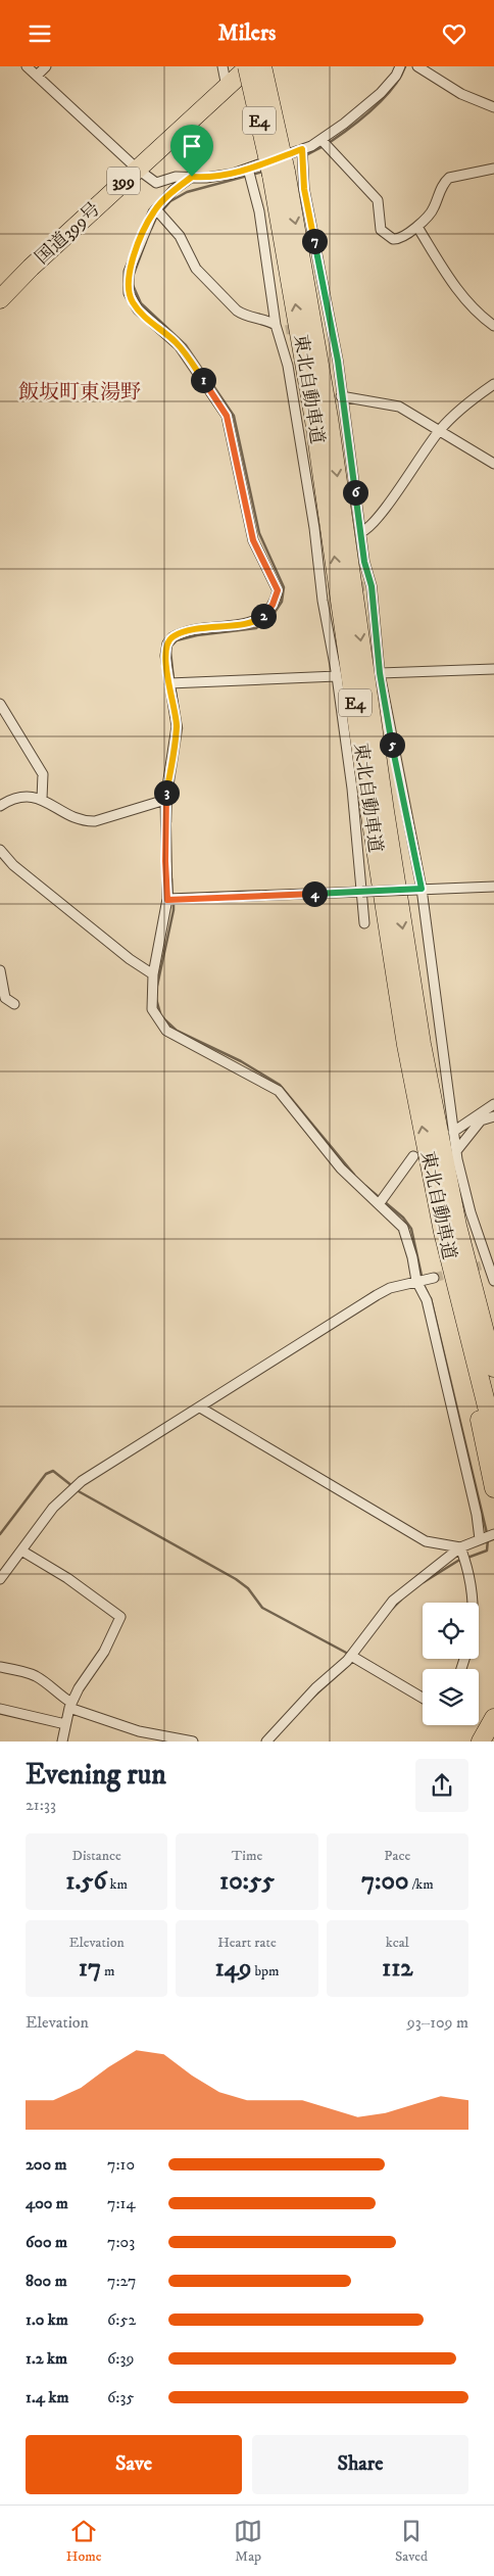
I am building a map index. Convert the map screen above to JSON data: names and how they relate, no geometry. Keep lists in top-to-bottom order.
{
  "streets": {
    "highway": [
      "E4",
      "399",
      "国道399号",
      "東北自動車道"
    ]
  },
  "crossings": [
    ["国道399号", "東北自動車道"]
  ],
  "districts": ["飯坂町東湯野"],
  "page": {
    "header": "Milers",
    "pins": [
      "7",
      "1",
      "6",
      "2",
      "5",
      "3",
      "4"
    ],
    "heading": ["Evening run", "21:33"],
    "stats": [
      ["Distance", "1.56 km"],
      ["Time", "10:55"],
      ["Pace", "7:00 /km"],
      ["Elevation", "17 m"],
      ["Heart rate", "149 bpm"],
      ["kcal", "112"]
    ],
    "chart": ["Elevation", "93–109 m"],
    "list": [
      {
        "name": "200 m",
        "note": "7:10"
      },
      {
        "name": "400 m",
        "note": "7:14"
      },
      {
        "name": "600 m",
        "note": "7:03"
      },
      {
        "name": "800 m",
        "note": "7:27"
      },
      {
        "name": "1.0 km",
        "note": "6:52"
      },
      {
        "name": "1.2 km",
        "note": "6:39"
      },
      {
        "name": "1.4 km",
        "note": "6:35"
      }
    ],
    "buttons": ["Save", "Share"],
    "tabs": ["Home", "Map", "Saved"]
  }
}
